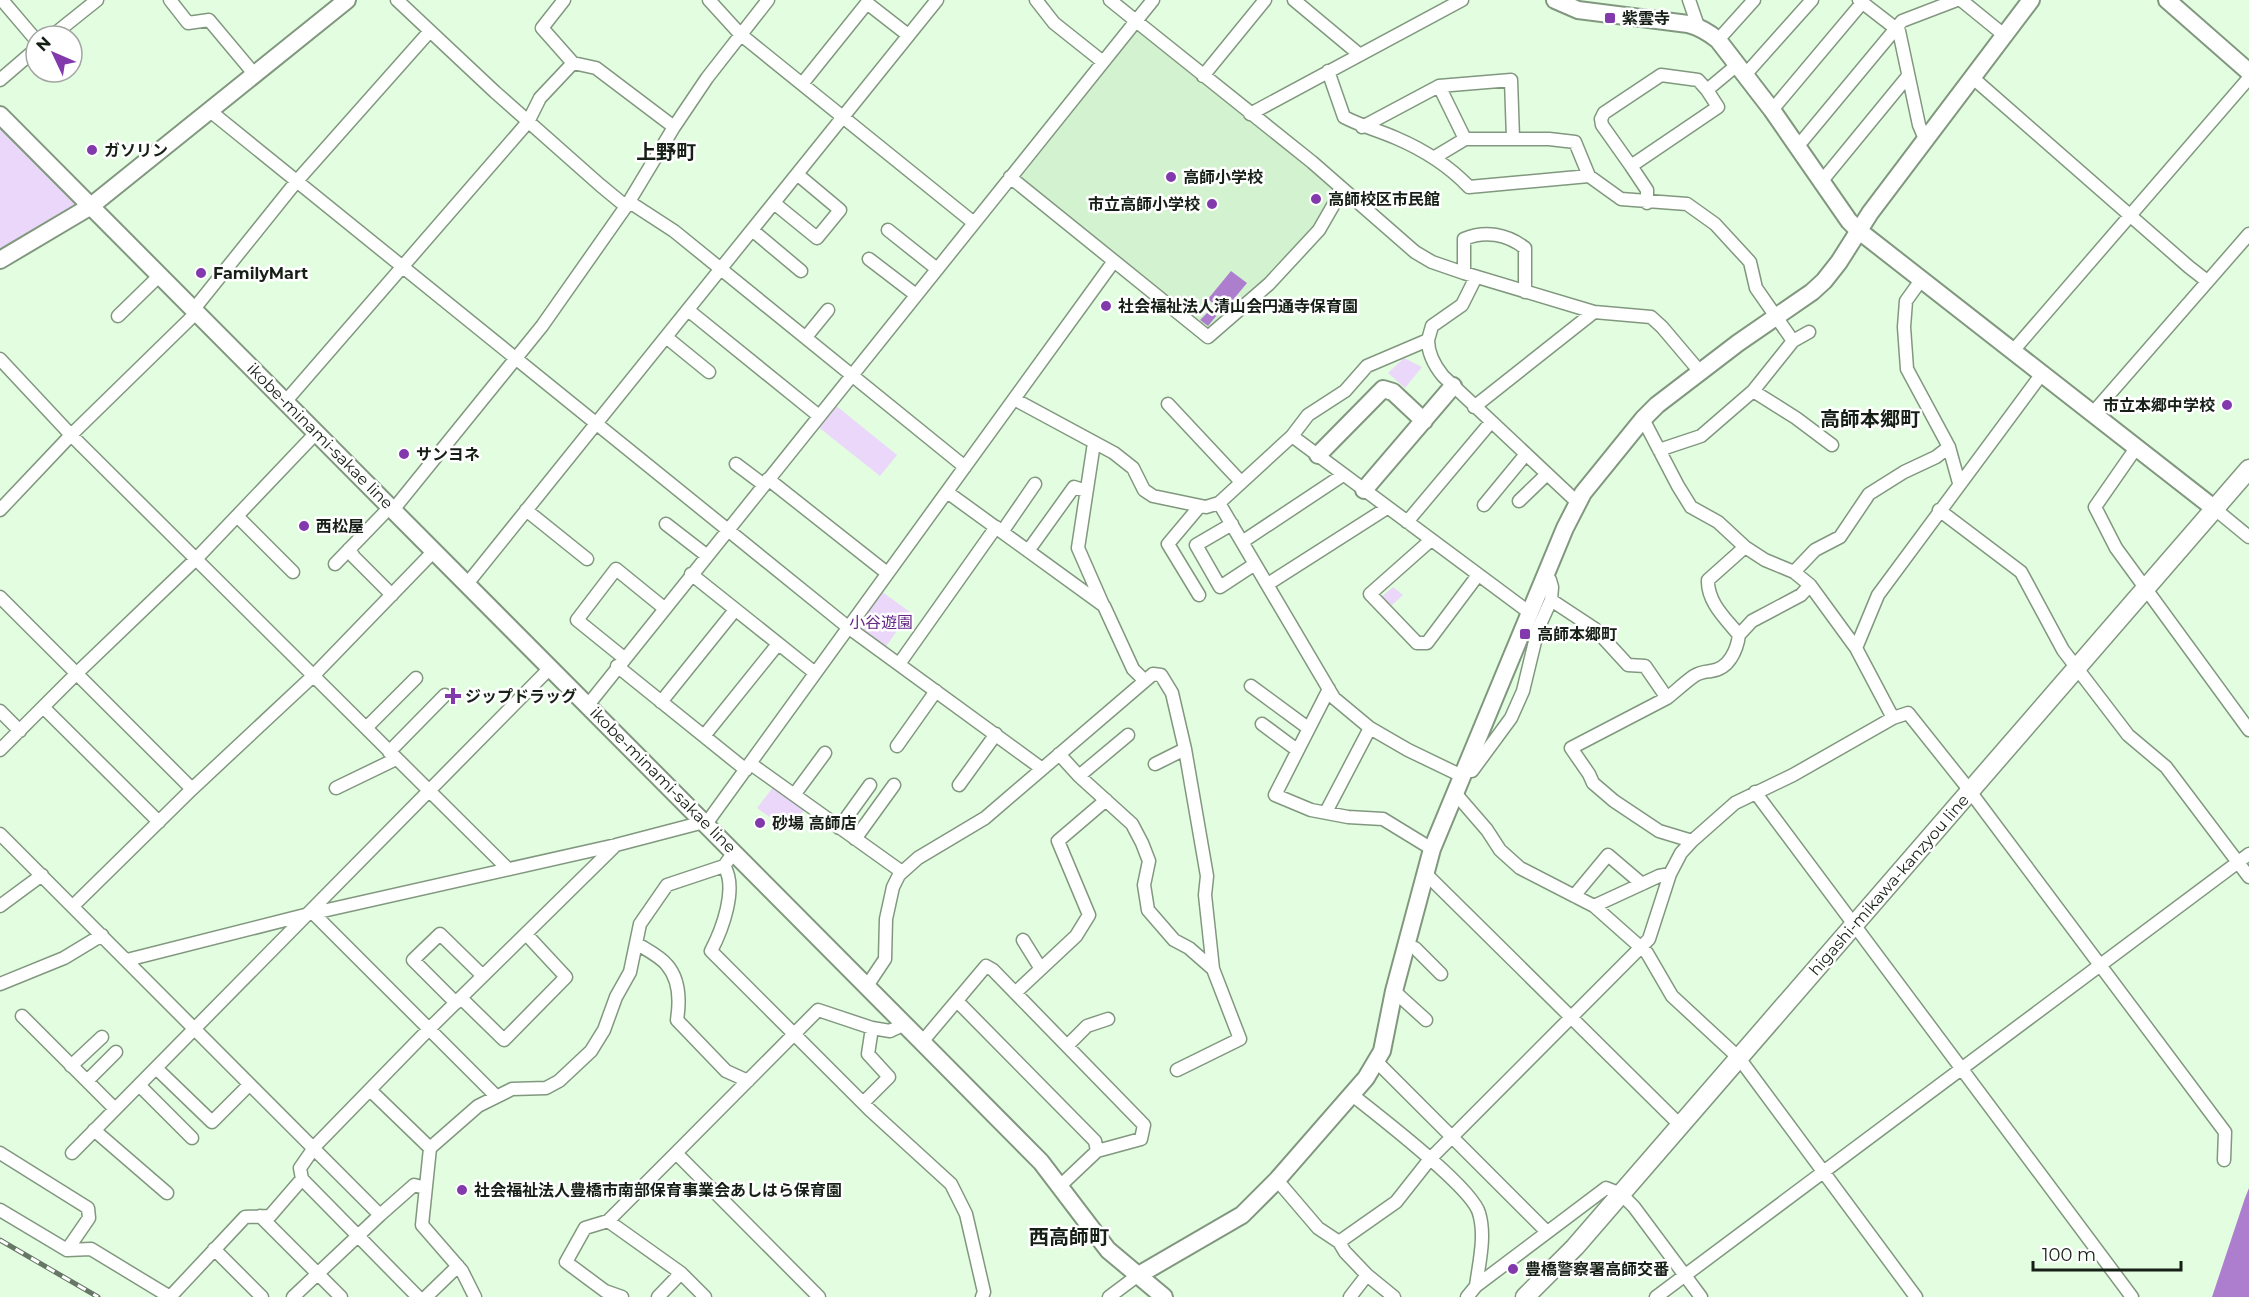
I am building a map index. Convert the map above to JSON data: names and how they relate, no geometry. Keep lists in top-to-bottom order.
{
  "streets": {
    "main road": ["higashi-mikawa-kanzyou line"],
    "street": ["ikobe-minami-sakae line"]
  },
  "districts": ["上野町", "高師本郷町", "西高師町"],
  "parks": ["小谷遊園"],
  "places": {
    "transit": ["紫雲寺", "高師本郷町"],
    "other": [
      "ガソリン",
      "高師小学校",
      "高師校区市民館",
      "市立高師小学校",
      "FamilyMart",
      "社会福祉法人清山会円通寺保育園",
      "市立本郷中学校",
      "サンヨネ",
      "西松屋",
      "砂場 高師店",
      "社会福祉法人豊橋市南部保育事業会あしはら保育園",
      "豊橋警察署高師交番"
    ],
    "health": ["ジップドラッグ"]
  },
  "scale_bar": "100 m",
  "north": "top left"
}
